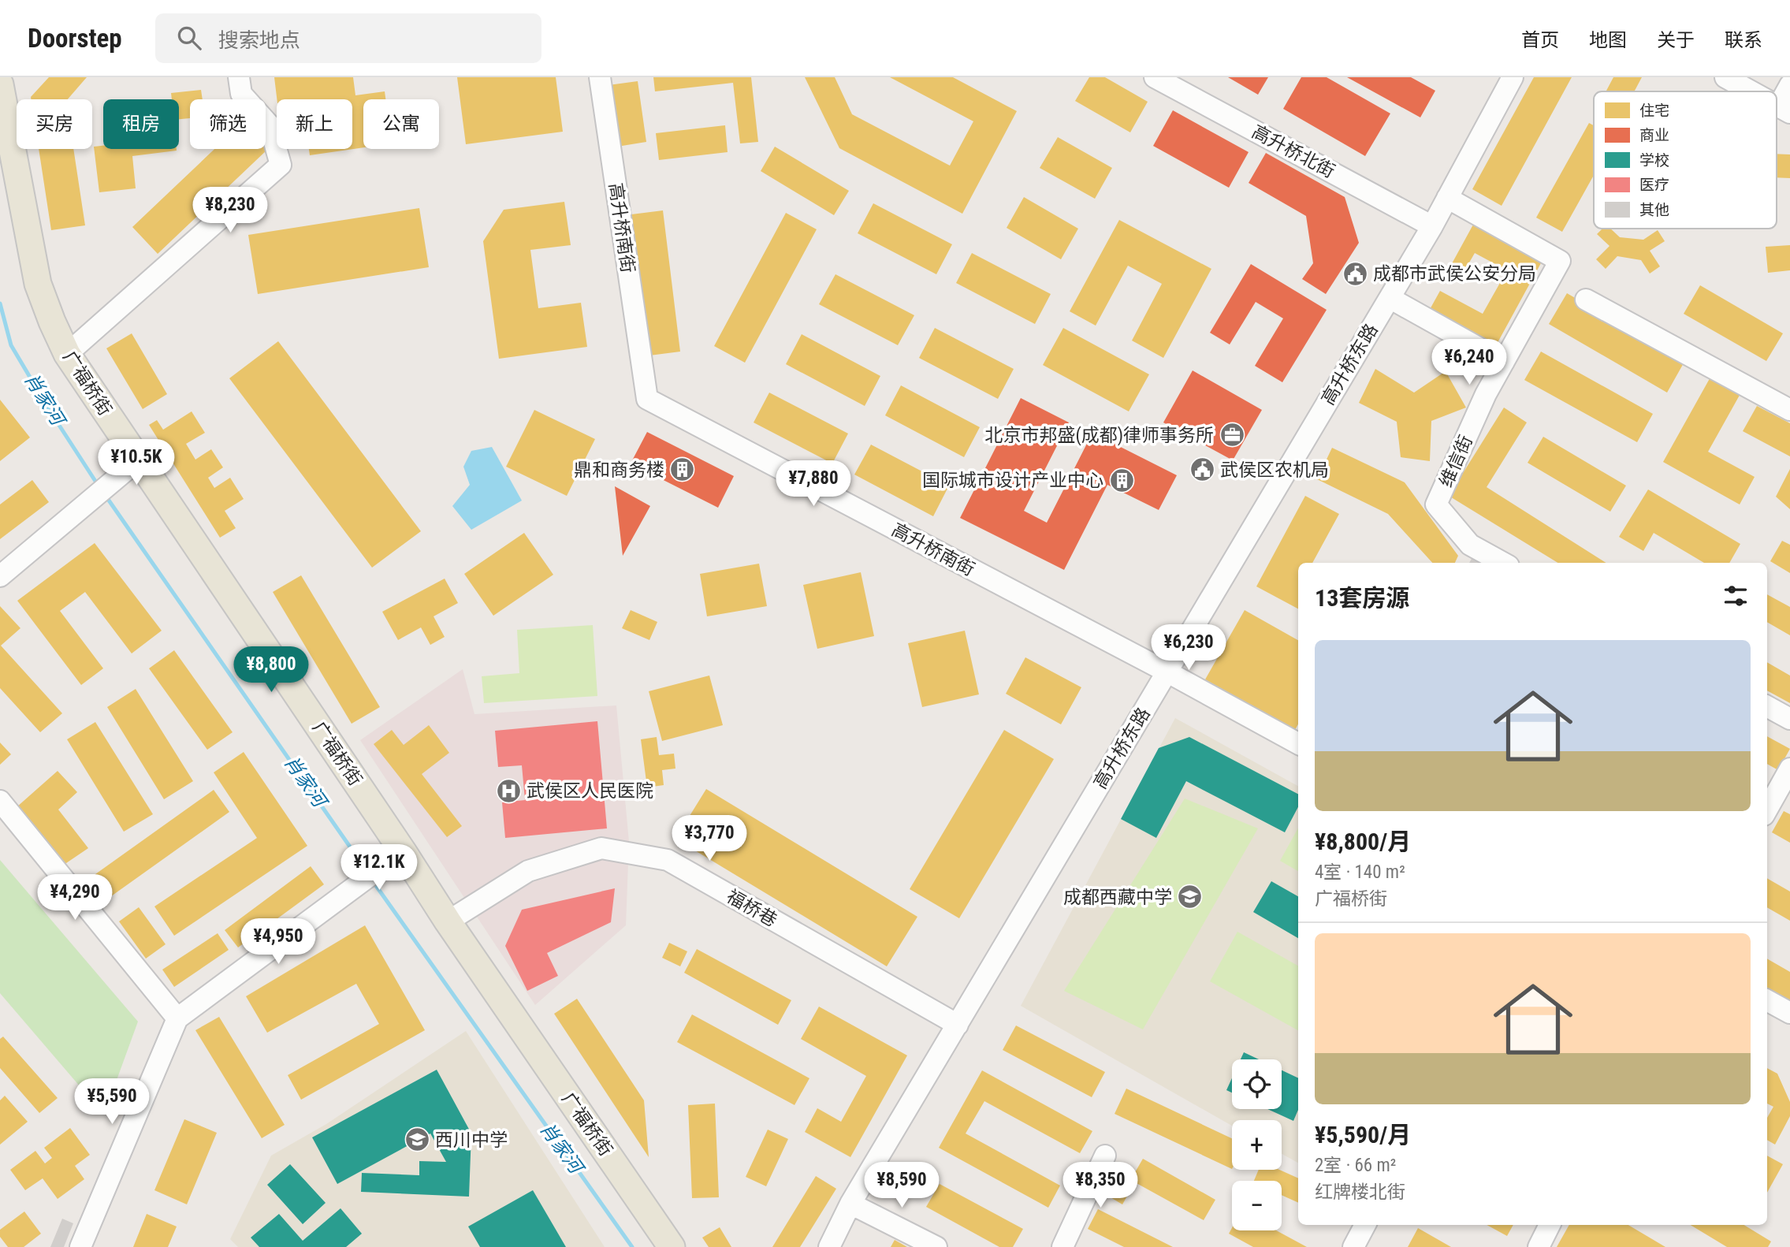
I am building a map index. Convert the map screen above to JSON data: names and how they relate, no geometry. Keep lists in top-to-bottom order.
{
  "streets": {
    "main road": ["广福桥街"],
    "street": [
      "高升桥北街",
      "高升桥南街",
      "高升桥东路",
      "维信街",
      "福桥巷"
    ]
  },
  "crossings": [
    ["高升桥北街", "高升桥东路"],
    ["高升桥南街", "高升桥东路"],
    ["高升桥东路", "维信街"],
    ["高升桥东路", "福桥巷"],
    ["广福桥街", "福桥巷"]
  ],
  "water": ["肖家河"],
  "places": {
    "public building": ["成都市武侯公安分局", "武侯区农机局"],
    "office": ["北京市邦盛(成都)律师事务所"],
    "building": ["鼎和商务楼", "国际城市设计产业中心"],
    "hospital": ["武侯区人民医院"],
    "school or university": ["成都西藏中学", "西川中学"]
  },
  "legend": [
    "住宅",
    "商业",
    "学校",
    "医疗",
    "其他"
  ],
  "page": {
    "header": "Doorstep",
    "search": "搜索地点",
    "nav": [
      "首页",
      "地图",
      "关于",
      "联系"
    ],
    "chip": [
      "买房",
      "租房",
      "筛选",
      "新上",
      "公寓"
    ],
    "price": [
      "¥8,230",
      "¥6,240",
      "¥10.5K",
      "¥7,880",
      "¥6,230",
      "¥8,800",
      "¥3,770",
      "¥12.1K",
      "¥4,290",
      "¥4,950",
      "¥5,590",
      "¥8,590",
      "¥8,350"
    ],
    "heading": "13套房源",
    "list": [
      {
        "name": "¥8,800/月",
        "note": "4室 · 140 m² · 广福桥街"
      },
      {
        "name": "¥5,590/月",
        "note": "2室 · 66 m² · 红牌楼北街"
      }
    ],
    "map_buttons": ["+", "−"]
  }
}
